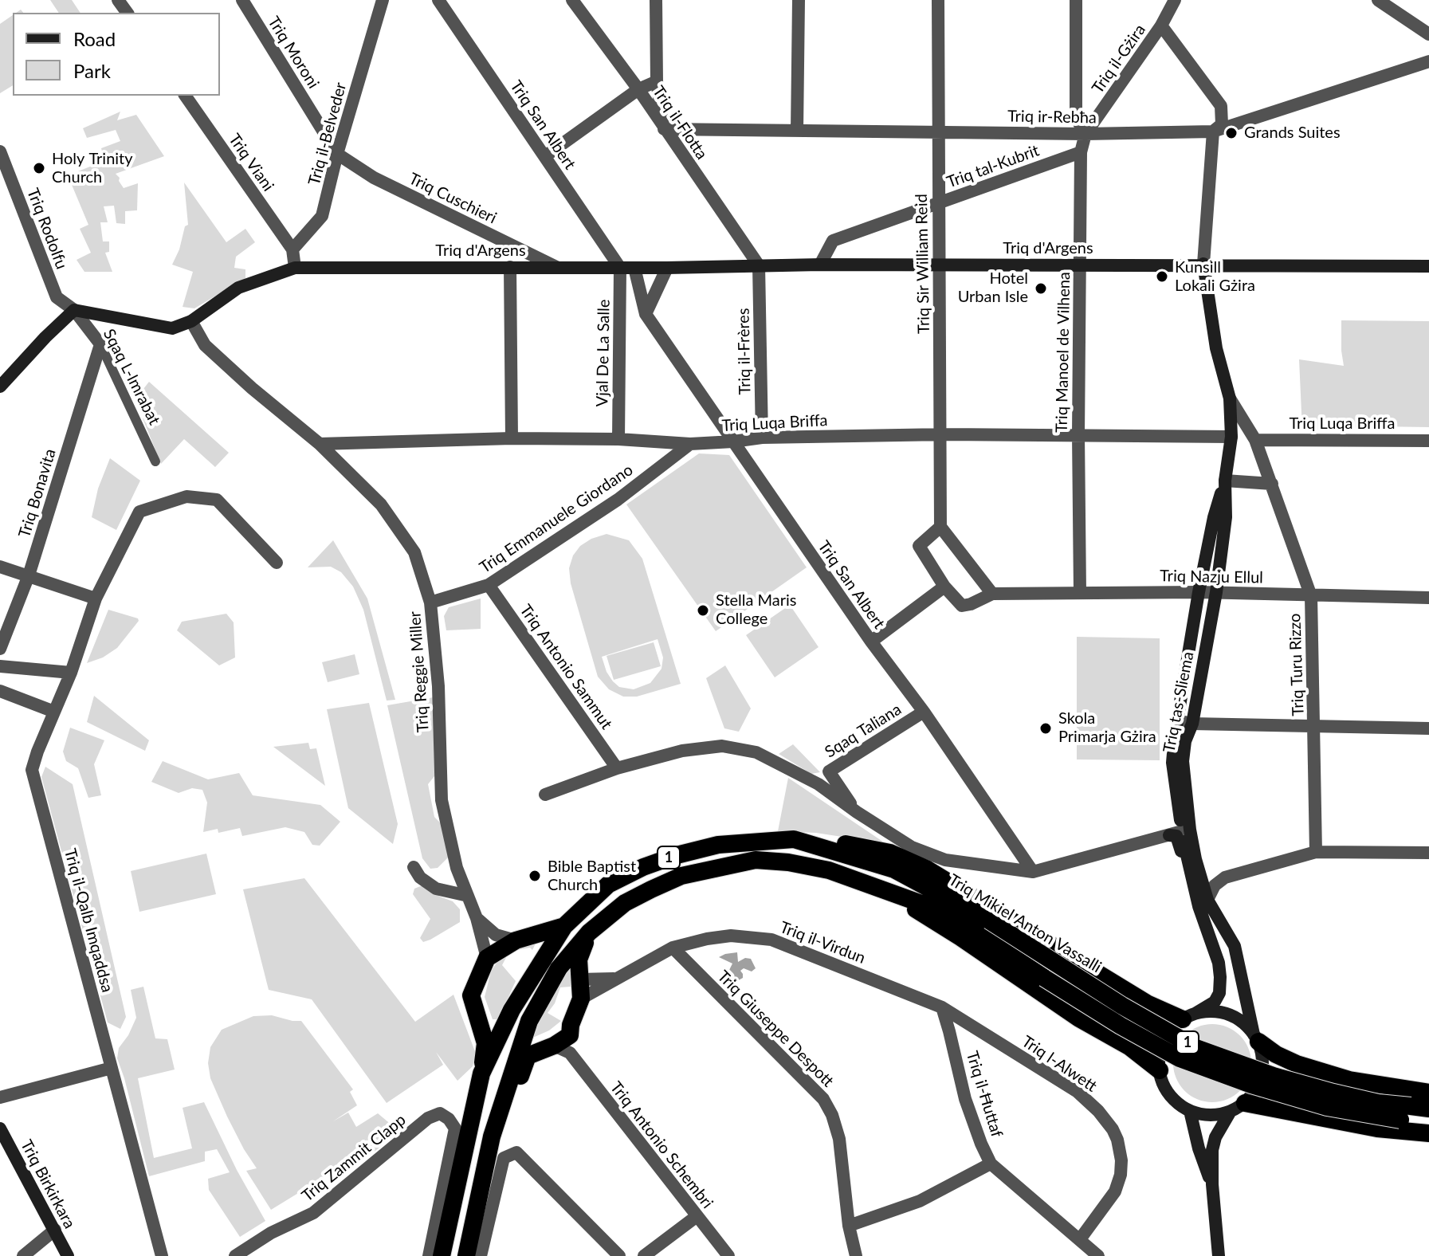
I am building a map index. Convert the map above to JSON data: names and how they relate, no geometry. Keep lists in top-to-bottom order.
{
  "streets": {
    "highway": ["1", "Triq Mikiel Anton Vassalli"],
    "main road": ["Triq d'Argens", "Triq tas-Sliema", "Triq Birkirkara"],
    "street": [
      "Triq Moroni",
      "Triq il-Gżira",
      "Triq ir-Rebħa",
      "Triq il-Flotta",
      "Triq San Albert",
      "Triq il-Belveder",
      "Triq Viani",
      "Triq tal-Kubrit",
      "Triq Cuschieri",
      "Triq Rodolfu",
      "Triq Sir William Reid",
      "Triq il-Frères",
      "Triq Manoel de Vilhena",
      "Vjal De La Salle",
      "Sqaq L-Imrabat",
      "Triq Luqa Briffa",
      "Triq Bonavita",
      "Triq Emmanuele Giordano",
      "Triq Nazju Ellul",
      "Triq Turu Rizzo",
      "Triq Antonio Sammut",
      "Triq Reggie Miller",
      "Sqaq Taliana",
      "Triq il-Qalb Imqaddsa",
      "Triq il-Virdun",
      "Triq Giuseppe Despott",
      "Triq l-Alwett",
      "Triq il-Ħuttaf",
      "Triq Antonio Schembri",
      "Triq Zammit Clapp"
    ]
  },
  "crossings": [
    ["Triq Moroni", "Triq il-Belveder"],
    ["Triq Moroni", "Triq Cuschieri"],
    ["Triq il-Gżira", "Triq ir-Rebħa"],
    ["Triq il-Gżira", "Triq Manoel de Vilhena"],
    ["Triq il-Gżira", "Triq tas-Sliema"],
    ["Triq ir-Rebħa", "Triq il-Flotta"],
    ["Triq ir-Rebħa", "Triq Sir William Reid"],
    ["Triq ir-Rebħa", "Triq Manoel de Vilhena"],
    ["Triq ir-Rebħa", "Triq tas-Sliema"],
    ["Triq il-Flotta", "Triq d'Argens"],
    ["Triq il-Flotta", "Triq il-Frères"],
    ["Triq San Albert", "Triq d'Argens"],
    ["Triq San Albert", "Vjal De La Salle"],
    ["Triq San Albert", "Triq Luqa Briffa"],
    ["Triq San Albert", "Sqaq Taliana"],
    ["Triq il-Belveder", "Triq Viani"],
    ["Triq il-Belveder", "Triq Cuschieri"],
    ["Triq tal-Kubrit", "Triq d'Argens"],
    ["Triq tal-Kubrit", "Triq Sir William Reid"],
    ["Triq tal-Kubrit", "Triq Manoel de Vilhena"],
    ["Triq Cuschieri", "Triq d'Argens"],
    ["Triq Rodolfu", "Sqaq L-Imrabat"],
    ["Triq d'Argens", "Triq Sir William Reid"],
    ["Triq d'Argens", "Triq il-Frères"],
    ["Triq d'Argens", "Triq Manoel de Vilhena"],
    ["Triq d'Argens", "Vjal De La Salle"],
    ["Triq d'Argens", "Triq Reggie Miller"],
    ["Triq d'Argens", "Triq tas-Sliema"],
    ["Triq Sir William Reid", "Triq Luqa Briffa"],
    ["Triq il-Frères", "Triq Luqa Briffa"],
    ["Triq Manoel de Vilhena", "Triq Luqa Briffa"],
    ["Triq Manoel de Vilhena", "Triq Nazju Ellul"],
    ["Vjal De La Salle", "Triq Luqa Briffa"],
    ["Sqaq L-Imrabat", "Triq Bonavita"],
    ["Triq Luqa Briffa", "Triq Emmanuele Giordano"],
    ["Triq Luqa Briffa", "Triq Turu Rizzo"],
    ["Triq Luqa Briffa", "Triq Reggie Miller"],
    ["Triq Luqa Briffa", "Triq tas-Sliema"],
    ["Triq Emmanuele Giordano", "Triq Antonio Sammut"],
    ["Triq Emmanuele Giordano", "Triq Reggie Miller"],
    ["Triq Nazju Ellul", "Triq Turu Rizzo"],
    ["Triq Nazju Ellul", "Triq tas-Sliema"],
    ["Triq Turu Rizzo", "Triq tas-Sliema"],
    ["Triq Reggie Miller", "1"],
    ["1", "Triq Mikiel Anton Vassalli"],
    ["1", "Triq Antonio Schembri"],
    ["Triq il-Virdun", "Triq Giuseppe Despott"],
    ["Triq il-Virdun", "Triq l-Alwett"],
    ["Triq il-Virdun", "Triq il-Ħuttaf"],
    ["Triq l-Alwett", "Triq il-Ħuttaf"]
  ],
  "places": [
    "Grands Suites",
    "Holy Trinity Church",
    "Kunsill Lokali Gżira",
    "Hotel Urban Isle",
    "Stella Maris College",
    "Skola Primarja Gżira",
    "Bible Baptist Church"
  ],
  "legend": ["Road", "Park"]
}
